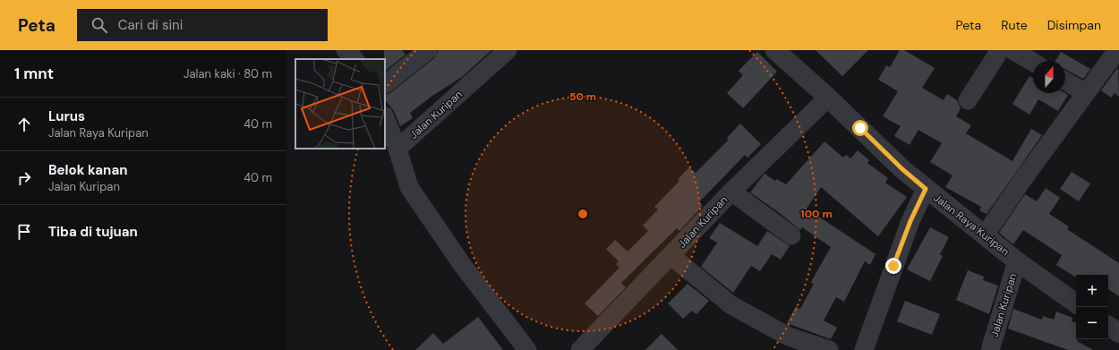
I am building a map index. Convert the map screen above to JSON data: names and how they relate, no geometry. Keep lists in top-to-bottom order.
{
  "streets": {
    "street": ["Jalan Kuripan", "Jalan Raya Kuripan"]
  },
  "crossings": [
    ["Jalan Kuripan", "Jalan Raya Kuripan"]
  ],
  "north": "top",
  "page": {
    "header": "Peta",
    "search": "Cari di sini",
    "nav": ["Peta", "Rute", "Disimpan"],
    "heading": ["1 mnt", "Jalan kaki · 80 m"],
    "list": [
      ["Lurus", "Jalan Raya Kuripan", "40 m"],
      ["Belok kanan", "Jalan Kuripan", "40 m"],
      "Tiba di tujuan"
    ],
    "map_buttons": ["+", "−"]
  },
  "rings": ["50 m", "100 m"]
}
